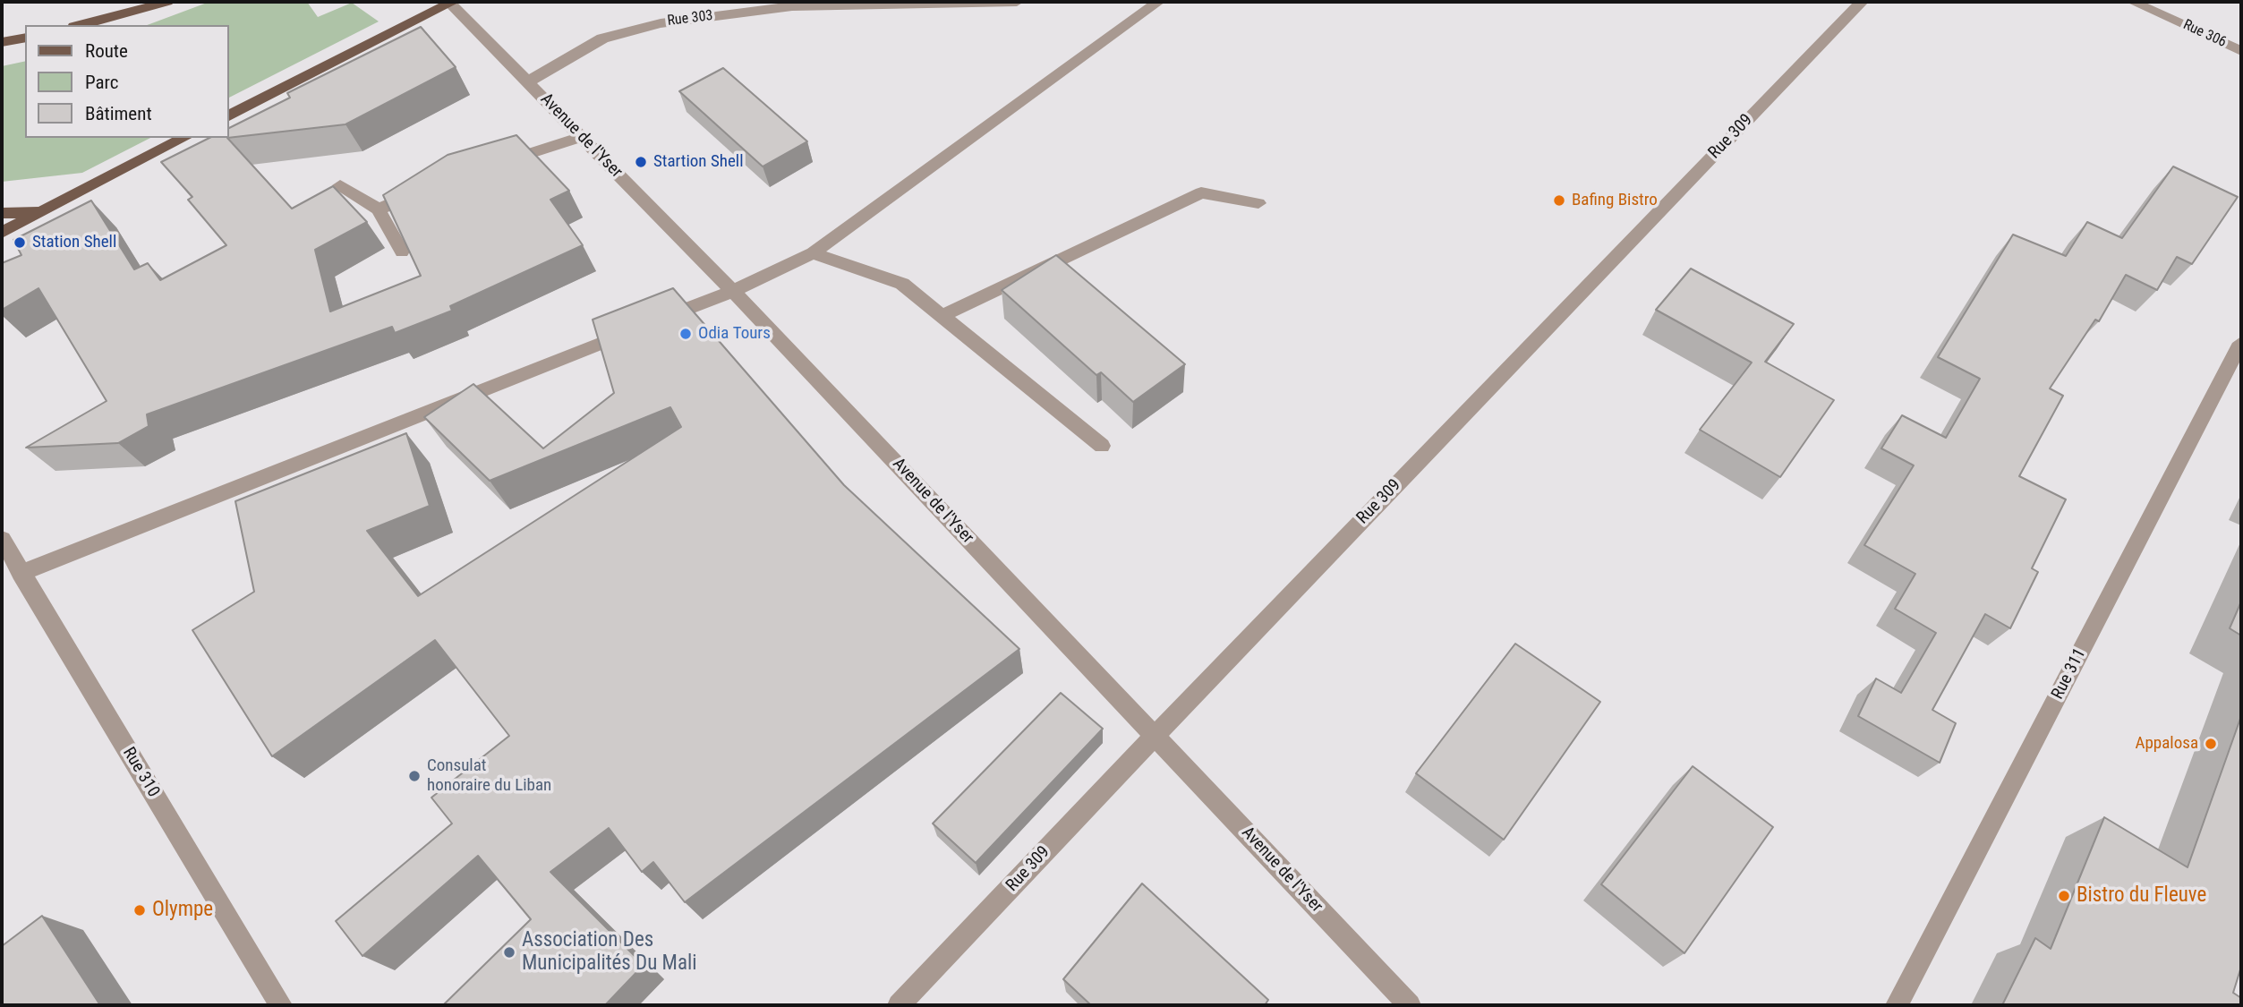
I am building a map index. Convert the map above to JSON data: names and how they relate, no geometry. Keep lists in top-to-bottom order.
{
  "streets": {
    "street": [
      "Rue 303",
      "Rue 306",
      "Avenue de l'Yser",
      "Rue 309",
      "Rue 311",
      "Rue 310"
    ]
  },
  "crossings": [
    ["Rue 303", "Avenue de l'Yser"],
    ["Avenue de l'Yser", "Rue 309"]
  ],
  "places": [
    "Startion Shell",
    "Bafing Bistro",
    "Station Shell",
    "Odia Tours",
    "Appalosa",
    "Consulat honoraire du Liban",
    "Bistro du Fleuve",
    "Olympe",
    "Association Des Municipalités Du Mali"
  ],
  "legend": ["Route", "Parc", "Bâtiment"]
}
